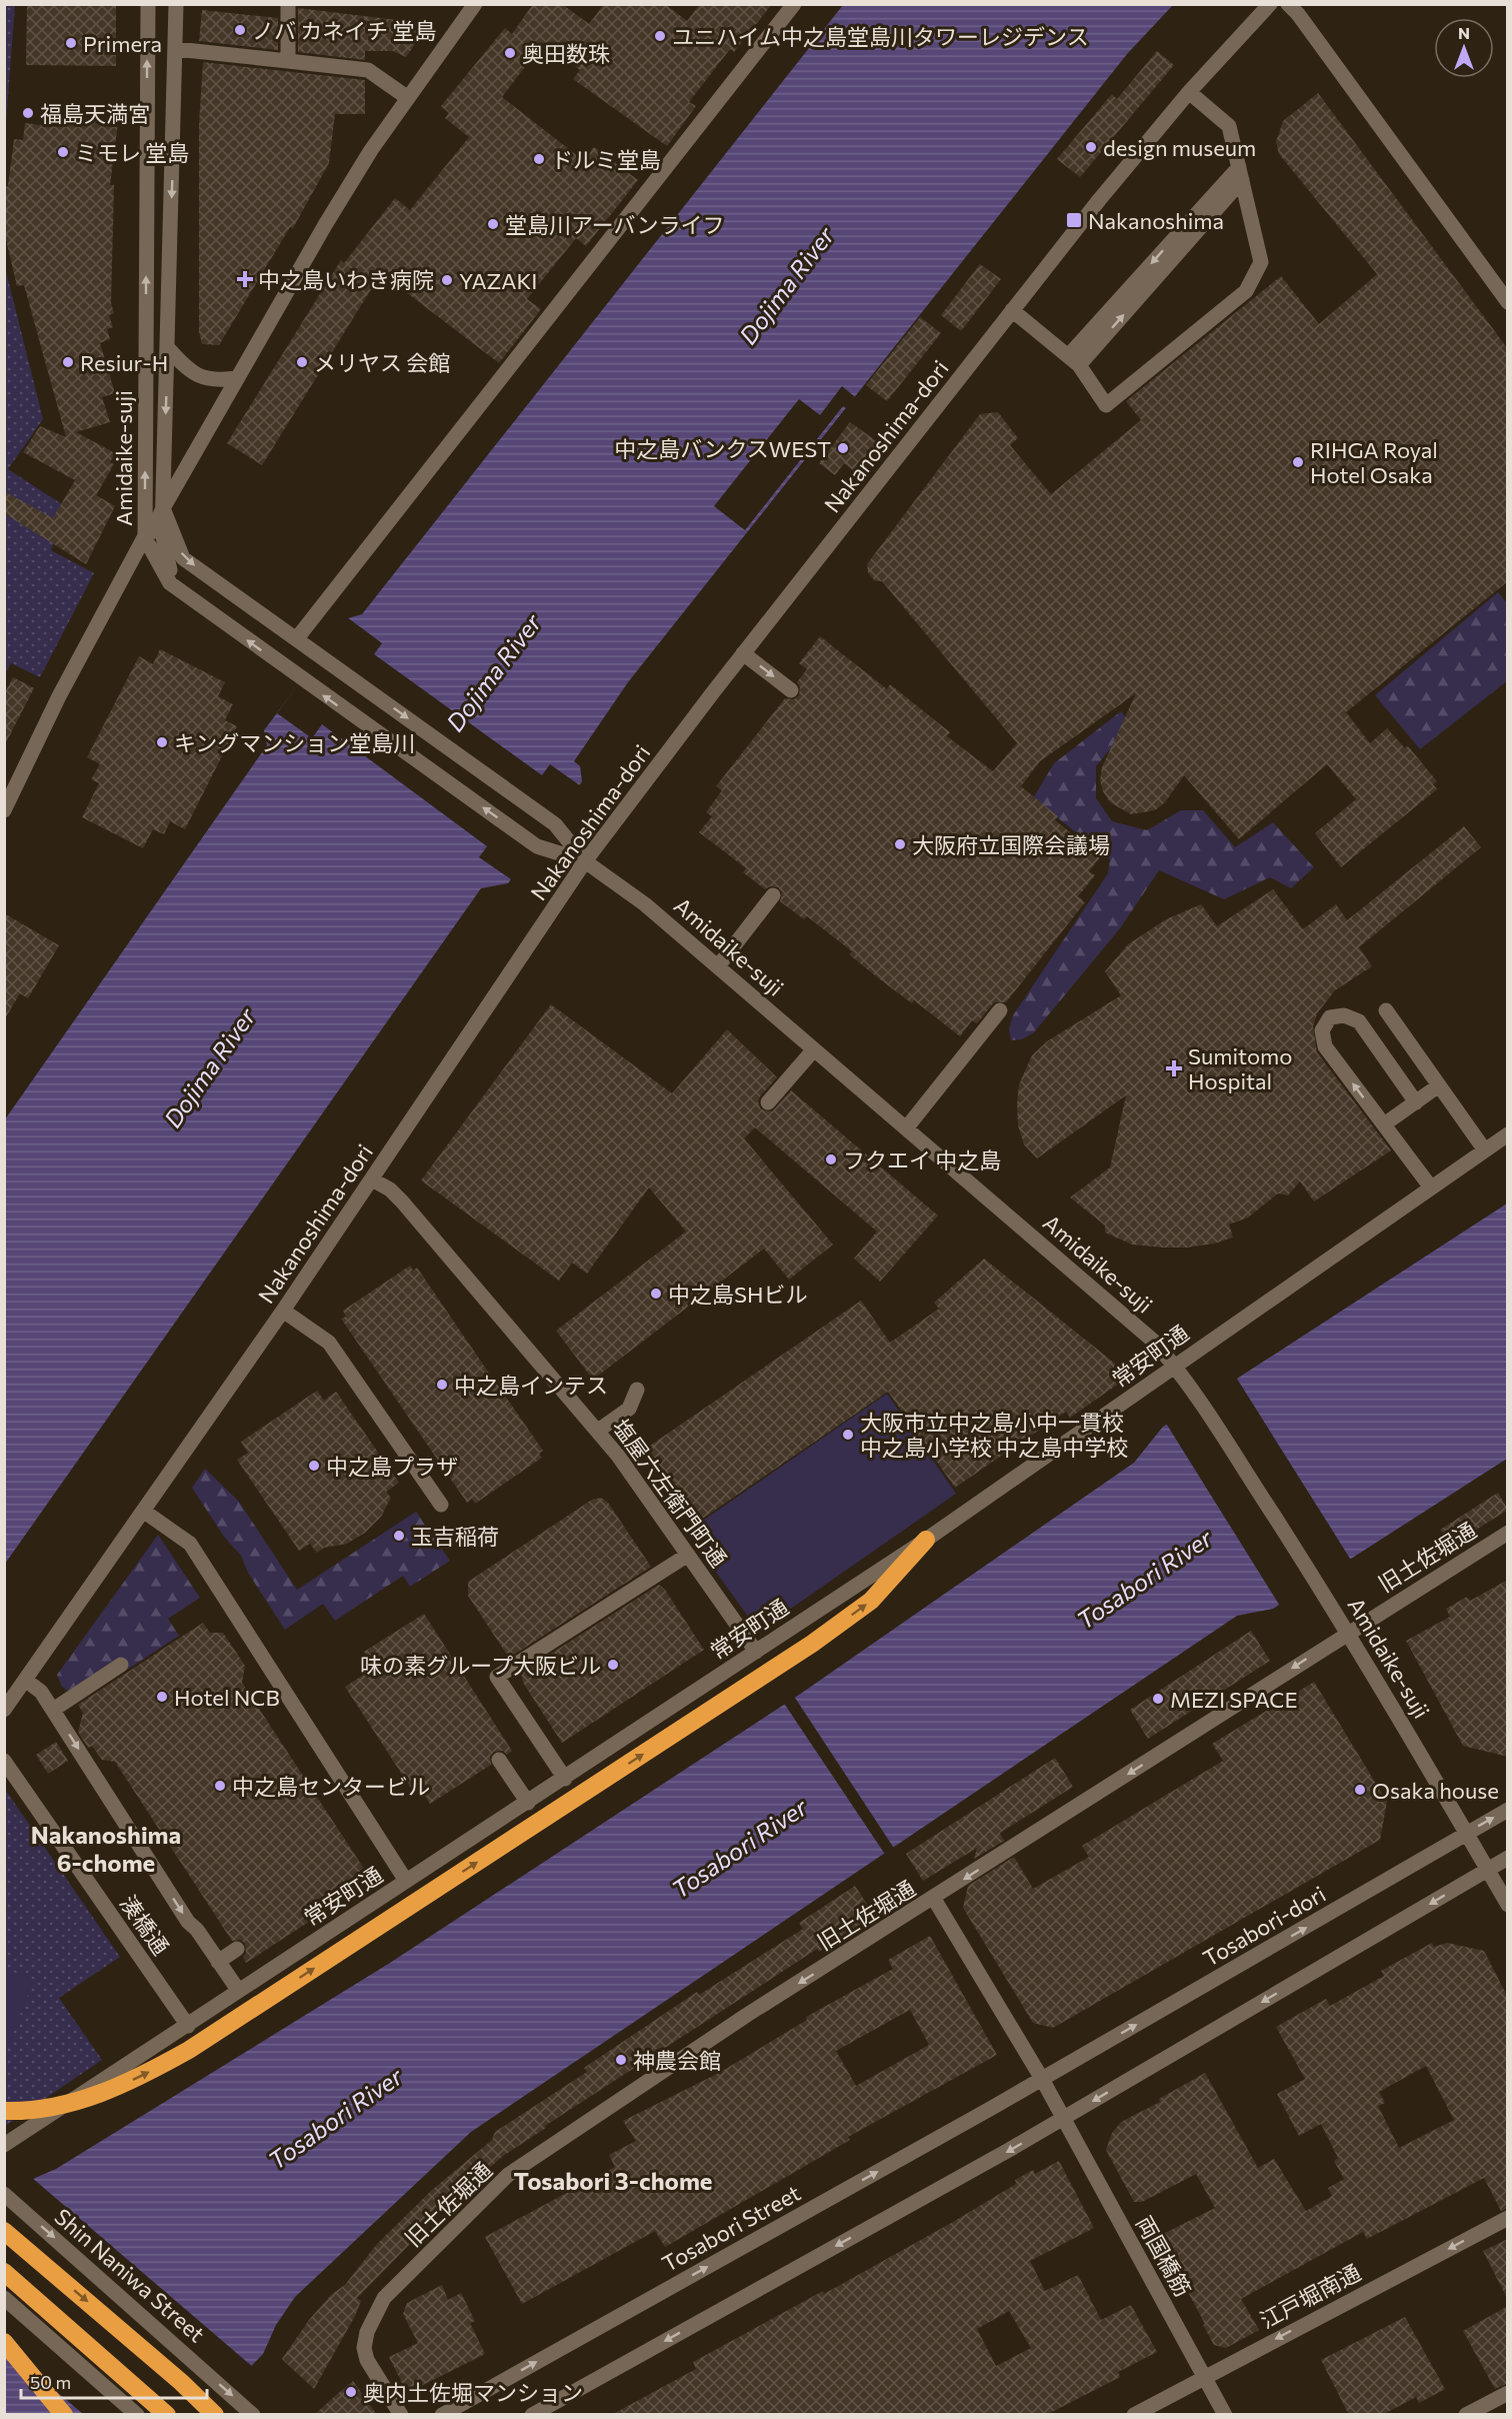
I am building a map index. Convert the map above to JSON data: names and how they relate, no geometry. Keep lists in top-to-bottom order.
{
  "streets": {
    "street": [
      "Nakanoshima-dori",
      "Amidaike-suji",
      "常安町通",
      "塩屋六左衛門町通",
      "旧土佐堀通",
      "湊橋通",
      "Tosabori-dori",
      "Tosabori Street",
      "両国橋筋",
      "Shin Naniwa Street",
      "江戸堀南通"
    ]
  },
  "crossings": [
    ["Nakanoshima-dori", "Amidaike-suji"],
    ["Nakanoshima-dori", "塩屋六左衛門町通"],
    ["Amidaike-suji", "常安町通"],
    ["Amidaike-suji", "旧土佐堀通"],
    ["Amidaike-suji", "Tosabori-dori"],
    ["常安町通", "塩屋六左衛門町通"],
    ["常安町通", "湊橋通"],
    ["Tosabori-dori", "Tosabori Street"],
    ["Tosabori-dori", "両国橋筋"],
    ["Tosabori Street", "両国橋筋"],
    ["両国橋筋", "江戸堀南通"]
  ],
  "one_way": ["旧土佐堀通", "江戸堀南通"],
  "districts": ["Nakanoshima 6-chome", "Tosabori 3-chome"],
  "water": ["Dojima River", "Tosabori River"],
  "places": {
    "other": [
      "ノバ カネイチ 堂島",
      "ユニハイム中之島堂島川タワーレジデンス",
      "Primera",
      "奥田数珠",
      "福島天満宮",
      "design museum",
      "ミモレ 堂島",
      "ドルミ堂島",
      "堂島川アーバンライフ",
      "YAZAKI",
      "Resiur-H",
      "メリヤス 会館",
      "中之島バンクスWEST",
      "RIHGA Royal Hotel Osaka",
      "キングマンション堂島川",
      "大阪府立国際会議場",
      "フクエイ 中之島",
      "中之島SHビル",
      "中之島インテス",
      "大阪市立中之島小中一貫校 中之島小学校 中之島中学校",
      "中之島プラザ",
      "玉吉稲荷",
      "味の素グループ大阪ビル",
      "Hotel NCB",
      "MEZI SPACE",
      "中之島センタービル",
      "Osaka house",
      "神農会館",
      "奥内土佐堀マンション"
    ],
    "transit": ["Nakanoshima"],
    "health": ["中之島いわき病院", "Sumitomo Hospital"]
  },
  "scale_bar": "50 m",
  "north": "top"
}
